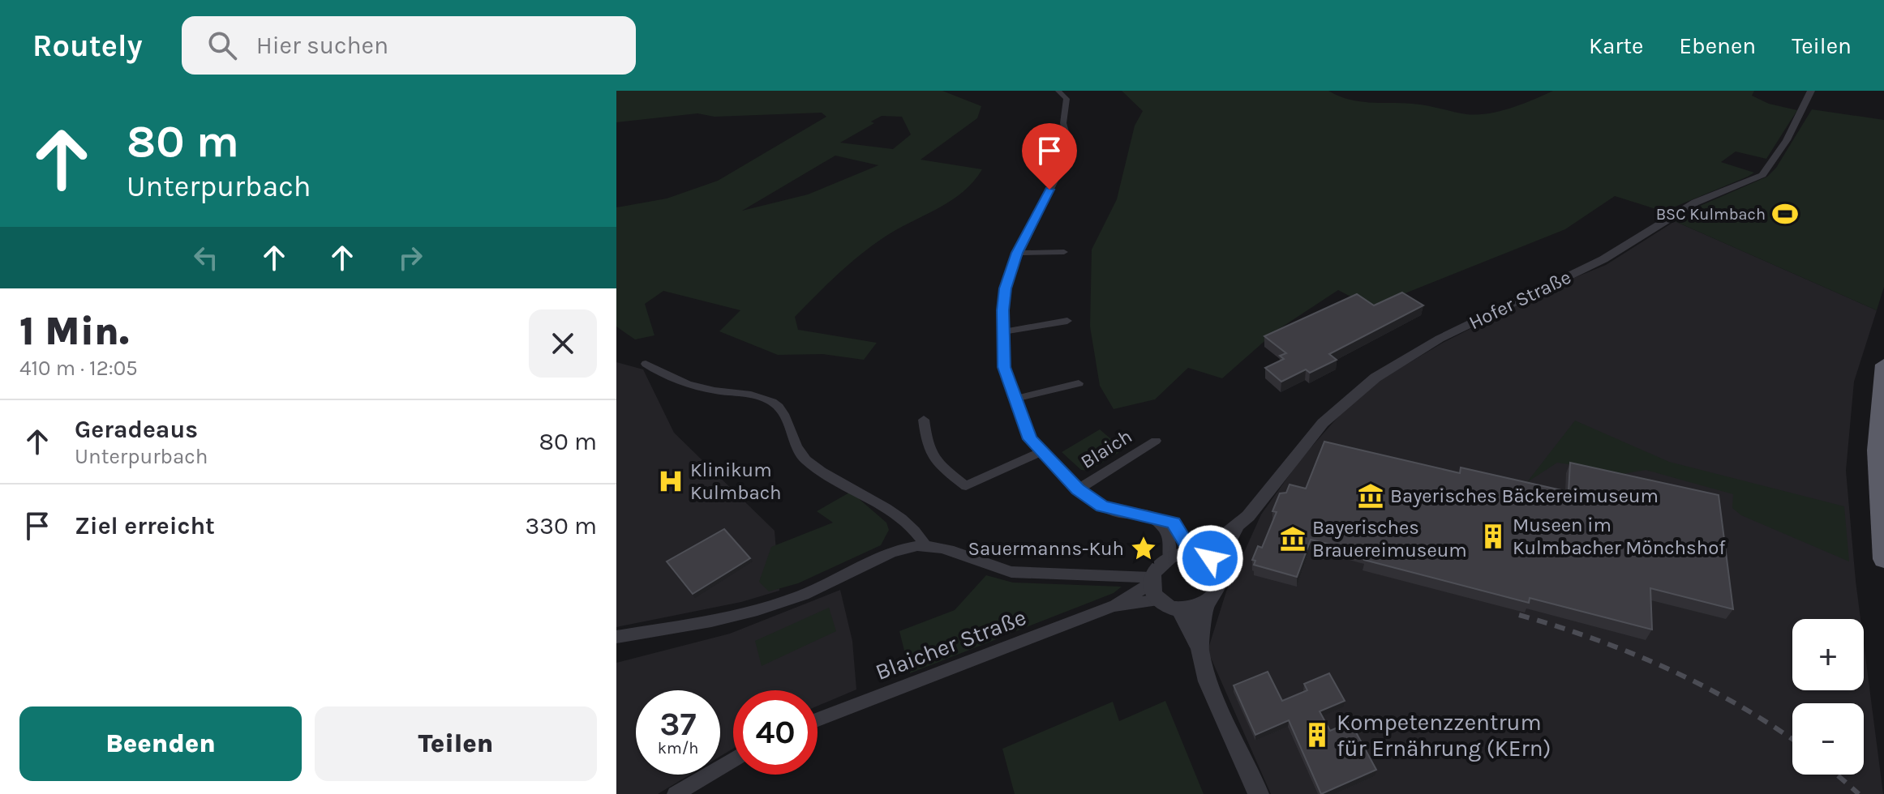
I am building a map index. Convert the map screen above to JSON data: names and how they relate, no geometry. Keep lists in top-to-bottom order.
{
  "streets": {
    "street": ["Hofer Straße", "Blaich", "Blaicher Straße"]
  },
  "crossings": [
    ["Hofer Straße", "Blaich"],
    ["Hofer Straße", "Blaicher Straße"],
    ["Blaich", "Blaicher Straße"]
  ],
  "places": {
    "sports": ["BSC Kulmbach"],
    "hospital": ["Klinikum Kulmbach"],
    "museum": ["Bayerisches Bäckereimuseum", "Bayerisches Brauereimuseum"],
    "building": ["Museen im Kulmbacher Mönchshof", "Kompetenzzentrum für Ernährung (KErn)"],
    "place": ["Sauermanns-Kuh"]
  },
  "page": {
    "header": "Routely",
    "search": "Hier suchen",
    "nav": ["Karte", "Ebenen", "Teilen"],
    "turn": ["80 m", "Unterpurbach"],
    "heading": ["1 Min.", "410 m · 12:05"],
    "list": [
      {
        "name": "Geradeaus",
        "note": "Unterpurbach",
        "value": "80 m"
      },
      {
        "name": "Ziel erreicht",
        "value": "330 m"
      }
    ],
    "map_buttons": ["+", "−"],
    "speed": "37 km/h",
    "limit": "40",
    "buttons": ["Beenden", "Teilen"]
  }
}
